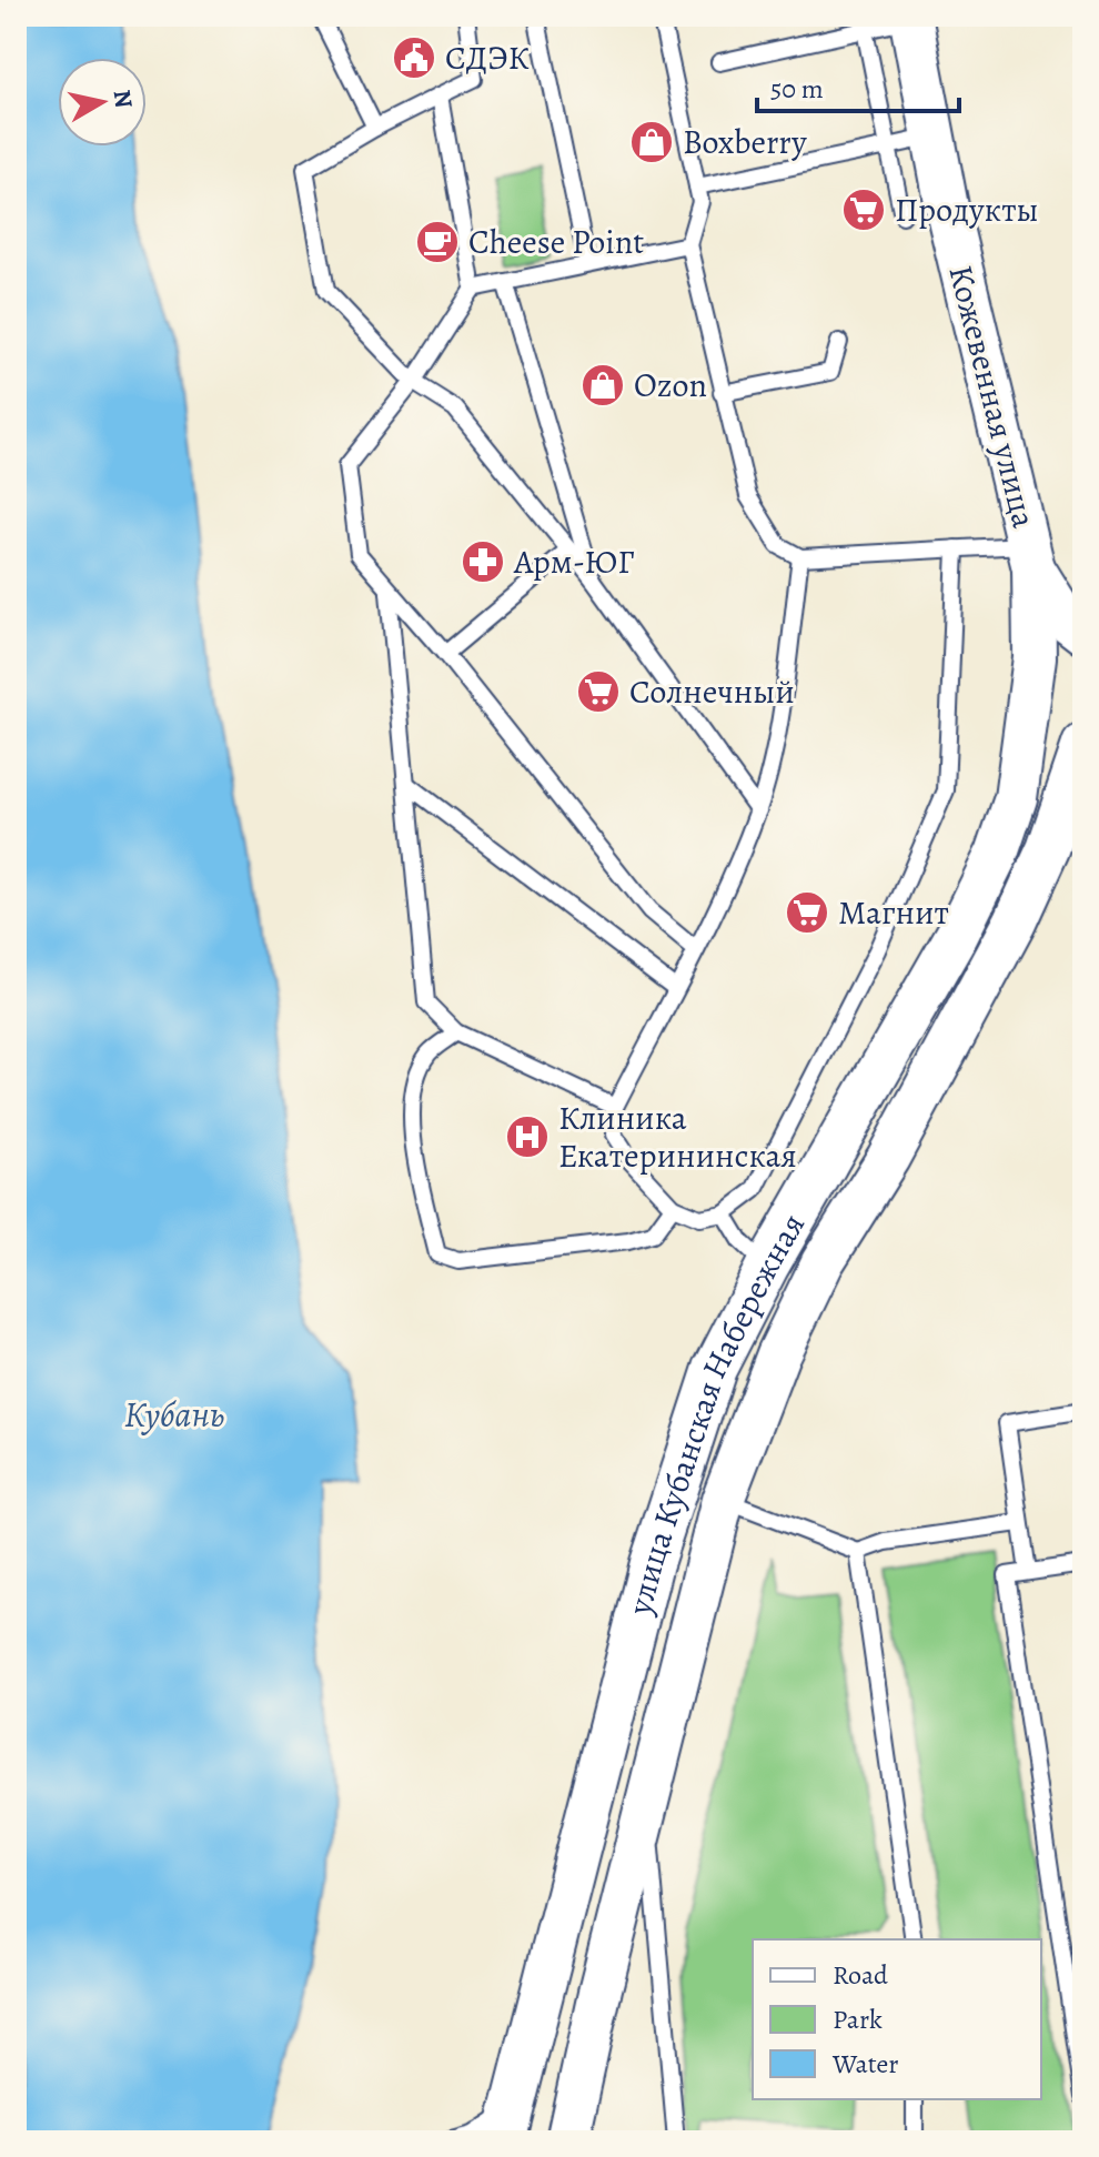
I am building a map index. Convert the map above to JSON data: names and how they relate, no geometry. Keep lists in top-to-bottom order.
{
  "streets": {
    "main road": ["Кожевенная улица", "улица Кубанская Набережная"]
  },
  "crossings": [
    ["Кожевенная улица", "улица Кубанская Набережная"]
  ],
  "water": ["Кубань"],
  "places": {
    "public building": ["СДЭК"],
    "shop": ["Boxberry", "Ozon"],
    "supermarket": ["Продукты", "Солнечный", "Магнит"],
    "cafe": ["Cheese Point"],
    "pharmacy": ["Арм-ЮГ"],
    "hospital": ["Клиника Екатерининская"]
  },
  "legend": ["Road", "Park", "Water"],
  "scale_bar": "50 m",
  "north": "right"
}
